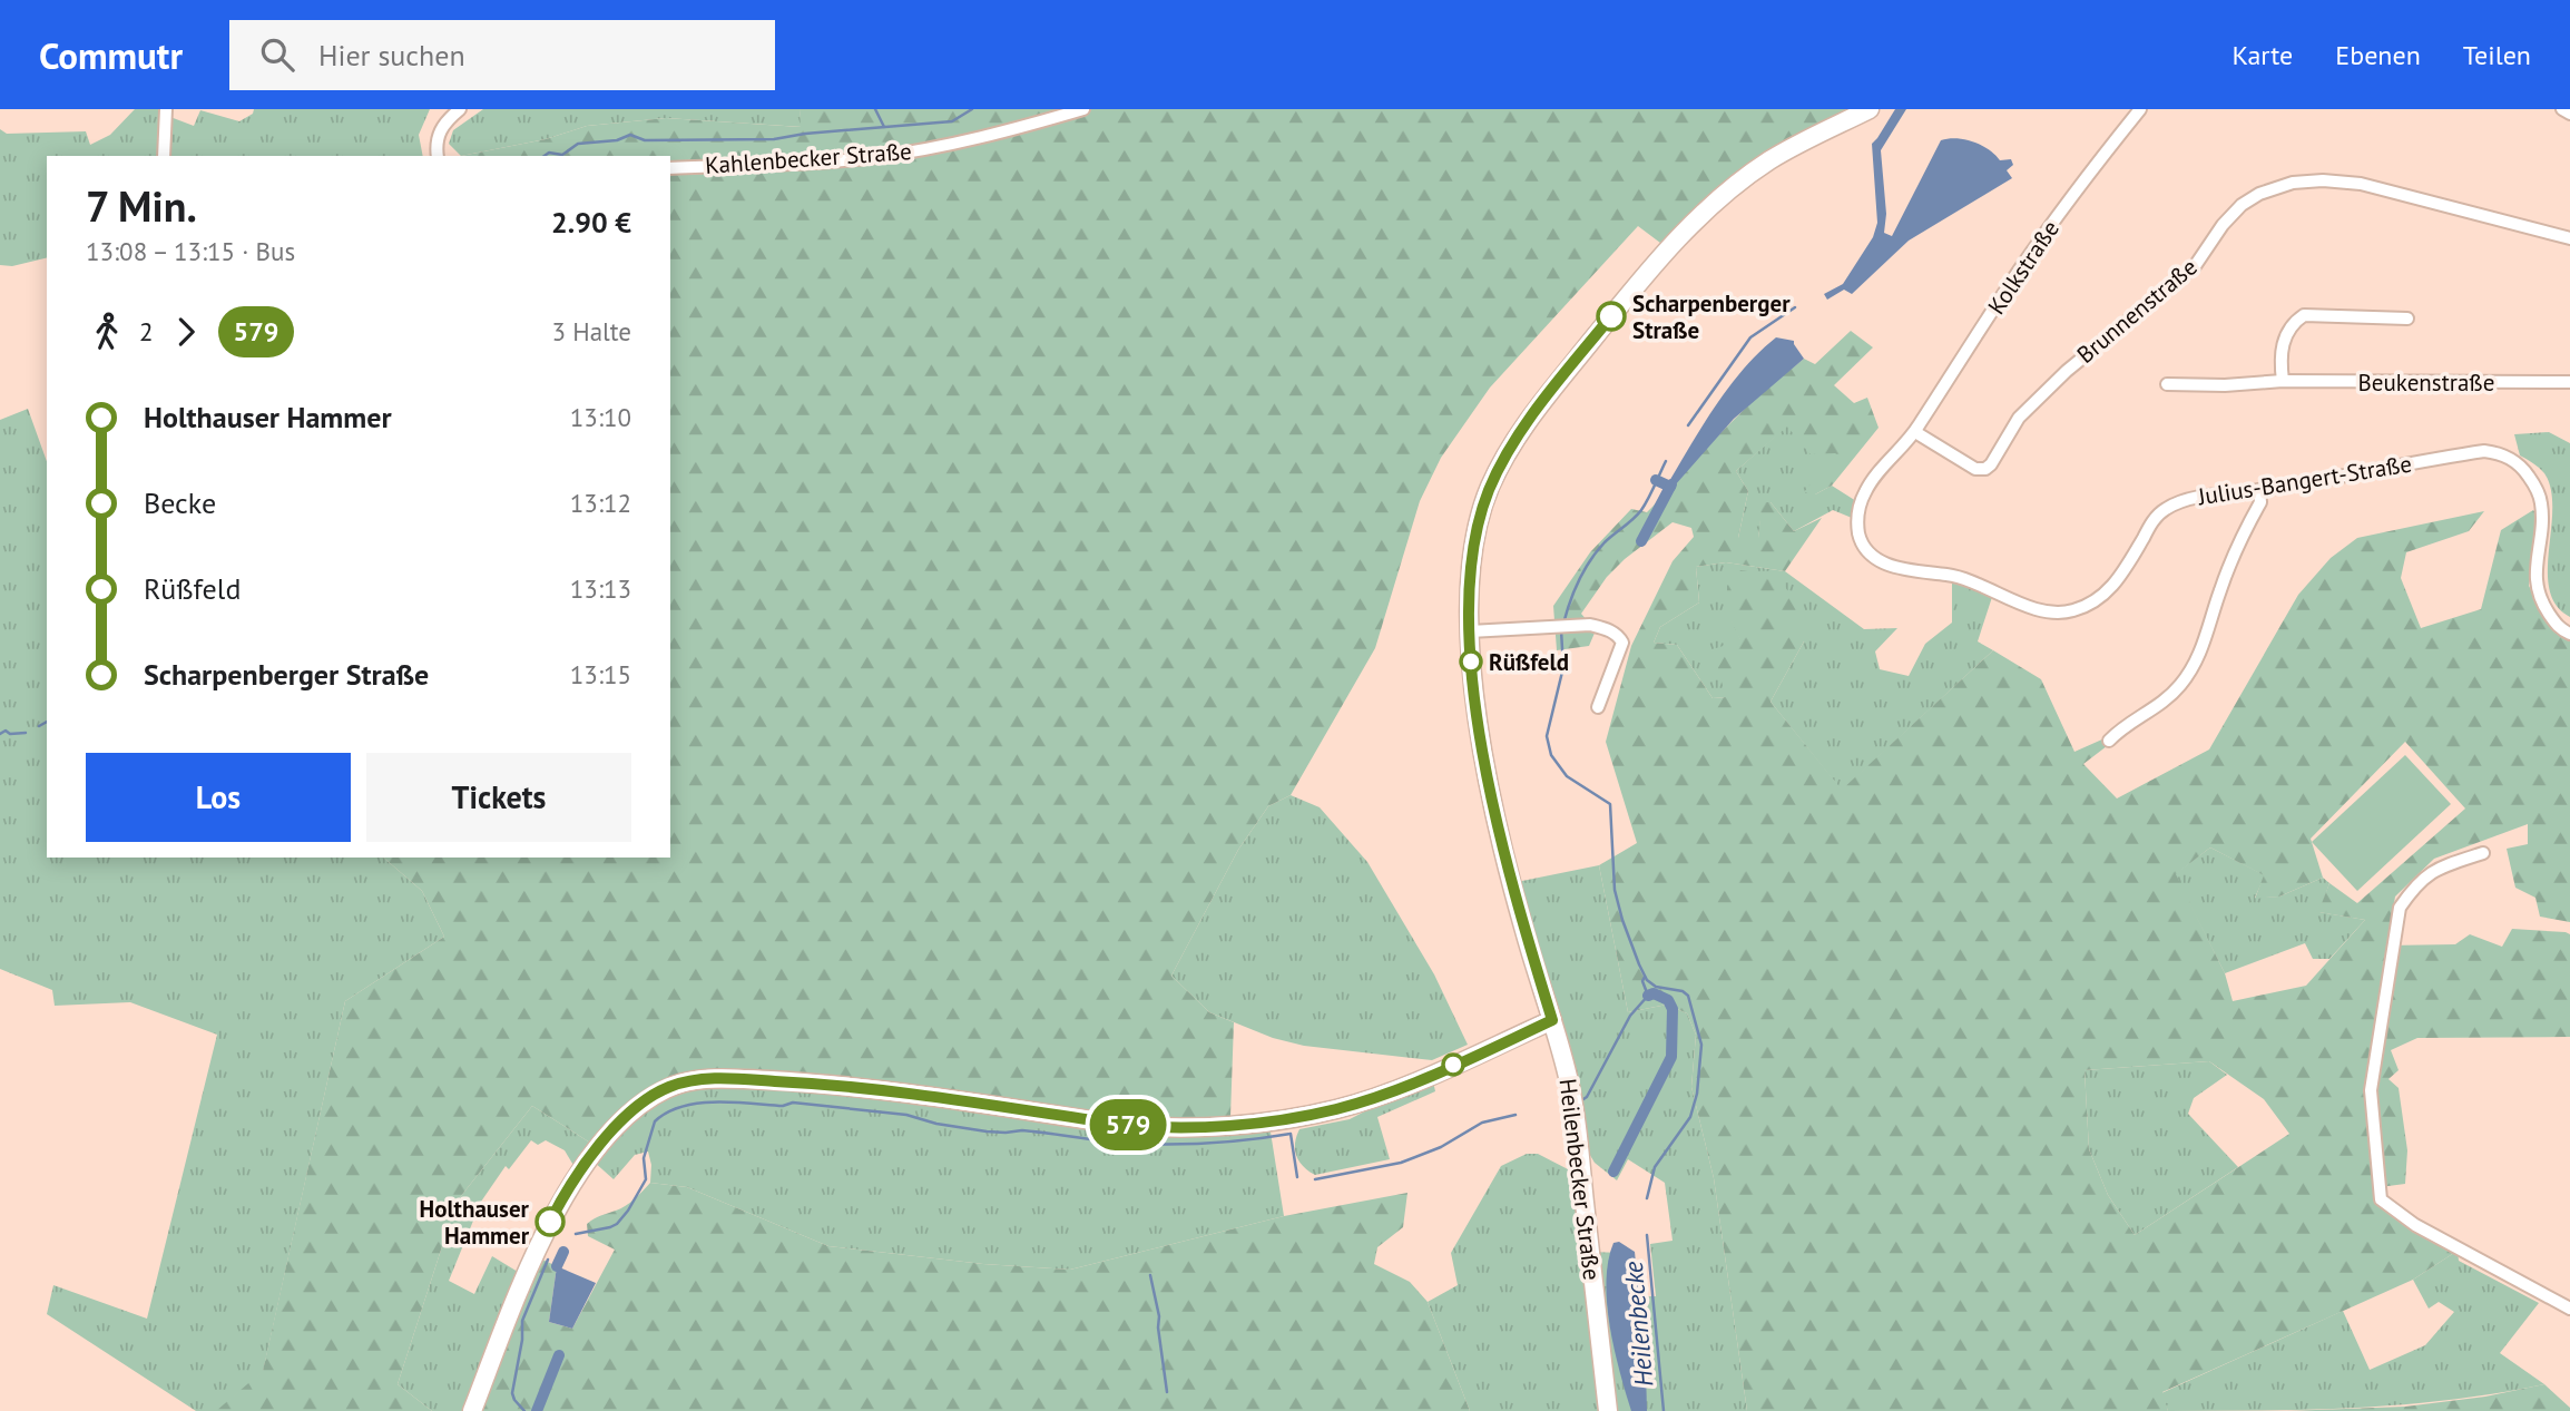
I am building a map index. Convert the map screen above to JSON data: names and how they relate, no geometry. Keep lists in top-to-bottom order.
{
  "streets": {
    "main road": ["Heilenbecker Straße"],
    "street": [
      "Kahlenbecker Straße",
      "Kolkstraße",
      "Brunnenstraße",
      "Beukenstraße",
      "Julius-Bangert-Straße"
    ]
  },
  "crossings": [
    ["Kolkstraße", "Brunnenstraße"],
    ["Kolkstraße", "Julius-Bangert-Straße"],
    ["Brunnenstraße", "Julius-Bangert-Straße"]
  ],
  "water": ["Heilenbecke"],
  "places": ["Scharpenberger Straße", "Rüßfeld", "Holthauser Hammer"],
  "lines": ["bus line 579"],
  "page": {
    "header": "Commutr",
    "search": "Hier suchen",
    "nav": ["Karte", "Ebenen", "Teilen"],
    "on_map": "579",
    "heading": ["7 Min.", "13:08 – 13:15 · Bus", "2.90 €"],
    "legs": ["2", "579", "3 Halte"],
    "list": [
      {
        "name": "Holthauser Hammer",
        "value": "13:10"
      },
      {
        "name": "Becke",
        "value": "13:12"
      },
      {
        "name": "Rüßfeld",
        "value": "13:13"
      },
      {
        "name": "Scharpenberger Straße",
        "value": "13:15"
      }
    ],
    "buttons": ["Los", "Tickets"]
  }
}
